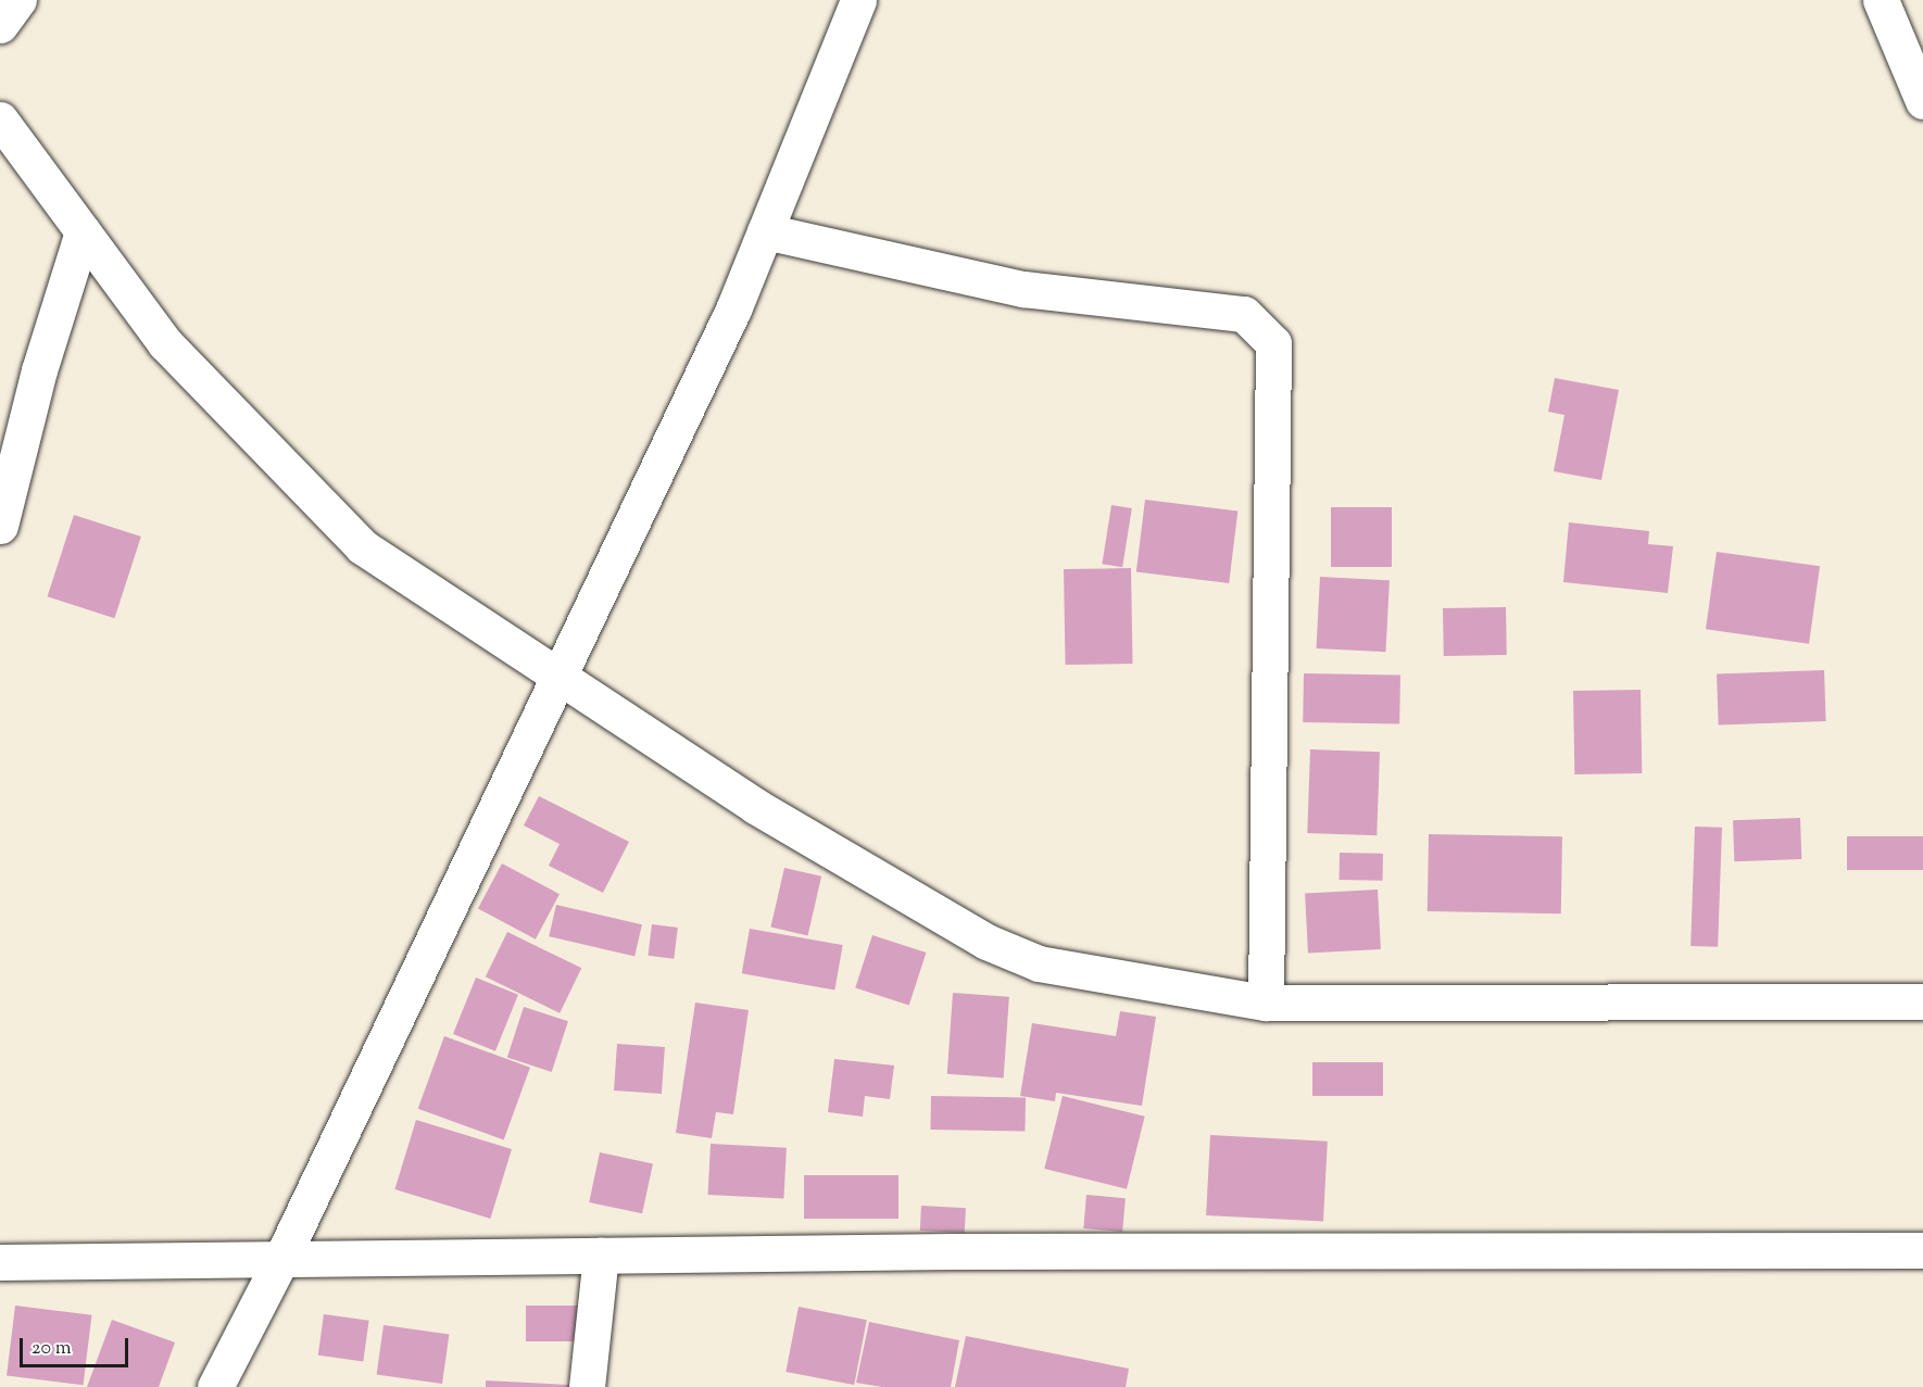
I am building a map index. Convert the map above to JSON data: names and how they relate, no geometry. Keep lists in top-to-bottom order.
{
  "scale_bar": "20 m"
}
